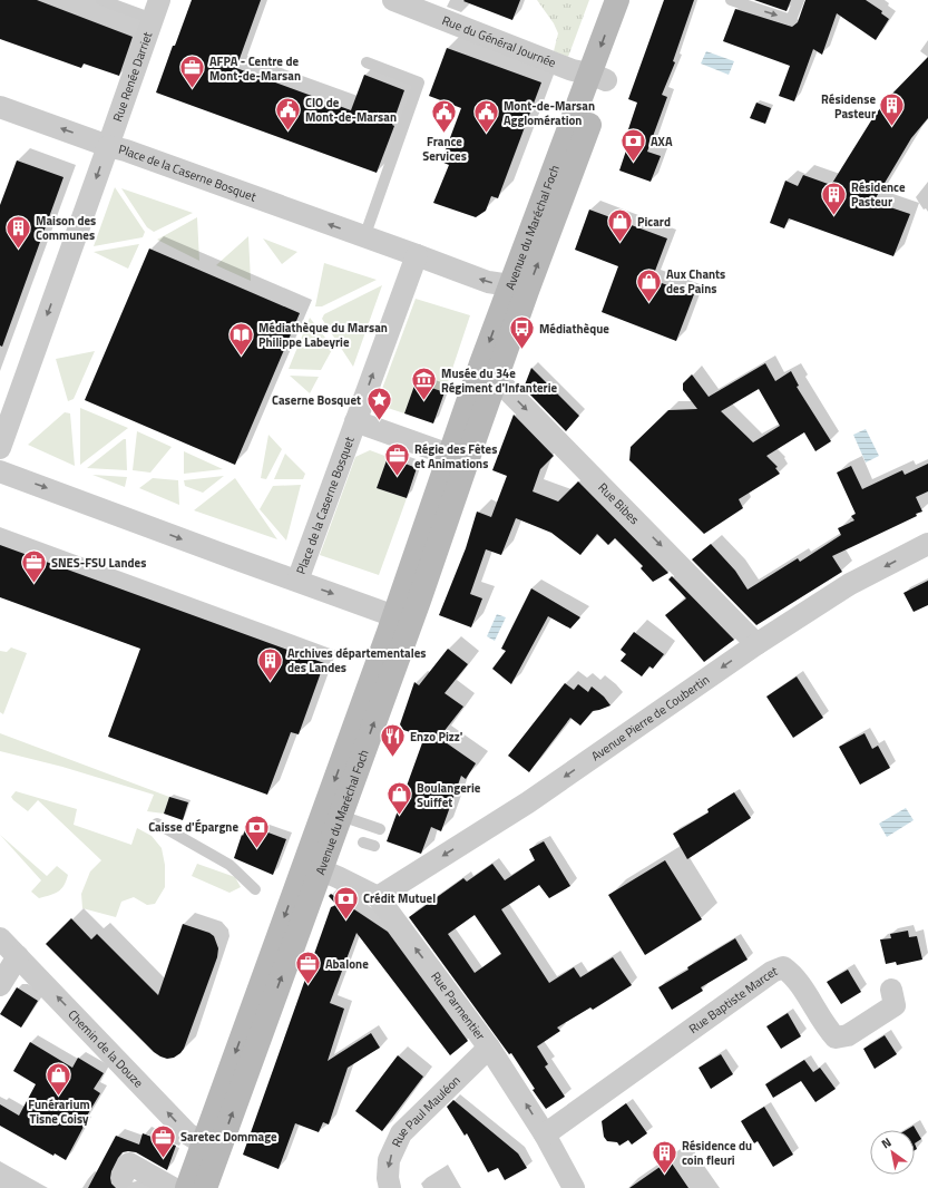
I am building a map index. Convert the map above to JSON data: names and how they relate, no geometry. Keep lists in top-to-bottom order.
{
  "streets": {
    "main road": ["Avenue du Maréchal Foch"],
    "street": [
      "Rue du Général Journée",
      "Rue Renée Darriet",
      "Place de la Caserne Bosquet",
      "Rue Bibes",
      "Avenue Pierre de Coubertin",
      "Rue Baptiste Marcet",
      "Rue Parmentier",
      "Chemin de la Douze",
      "Rue Paul Mauléon"
    ]
  },
  "crossings": [
    ["Rue du Général Journée", "Avenue du Maréchal Foch"],
    ["Rue Renée Darriet", "Place de la Caserne Bosquet"],
    ["Place de la Caserne Bosquet", "Avenue du Maréchal Foch"],
    ["Avenue du Maréchal Foch", "Rue Bibes"],
    ["Avenue du Maréchal Foch", "Rue Parmentier"],
    ["Avenue du Maréchal Foch", "Chemin de la Douze"],
    ["Rue Bibes", "Avenue Pierre de Coubertin"],
    ["Avenue Pierre de Coubertin", "Rue Parmentier"],
    ["Rue Baptiste Marcet", "Rue Parmentier"],
    ["Rue Parmentier", "Rue Paul Mauléon"]
  ],
  "one_way": [
    "Rue Bibes",
    "Avenue Pierre de Coubertin",
    "Rue Parmentier",
    "Chemin de la Douze",
    "Rue Paul Mauléon"
  ],
  "places": {
    "office": [
      "AFPA - Centre de Mont-de-Marsan",
      "Régie des Fêtes et Animations",
      "SNES-FSU Landes",
      "Abalone",
      "Saretec Dommage"
    ],
    "building": [
      "Résidense Pasteur",
      "Résidence Pasteur",
      "Maison des Communes",
      "Archives départementales des Landes",
      "Résidence du coin fleuri"
    ],
    "public building": ["CIO de Mont-de-Marsan", "France Services", "Mont-de-Marsan Agglomération"],
    "bank": ["AXA", "Caisse d'Épargne", "Crédit Mutuel"],
    "shop": [
      "Picard",
      "Aux Chants des Pains",
      "Boulangerie Suiffet",
      "Funérarium Tisne Coisy"
    ],
    "bus stop": ["Médiathèque"],
    "library": ["Médiathèque du Marsan Philippe Labeyrie"],
    "museum": ["Musée du 34e Régiment d'Infanterie"],
    "place": ["Caserne Bosquet"],
    "restaurant": ["Enzo Pizz'"]
  },
  "north": "top left"
}
